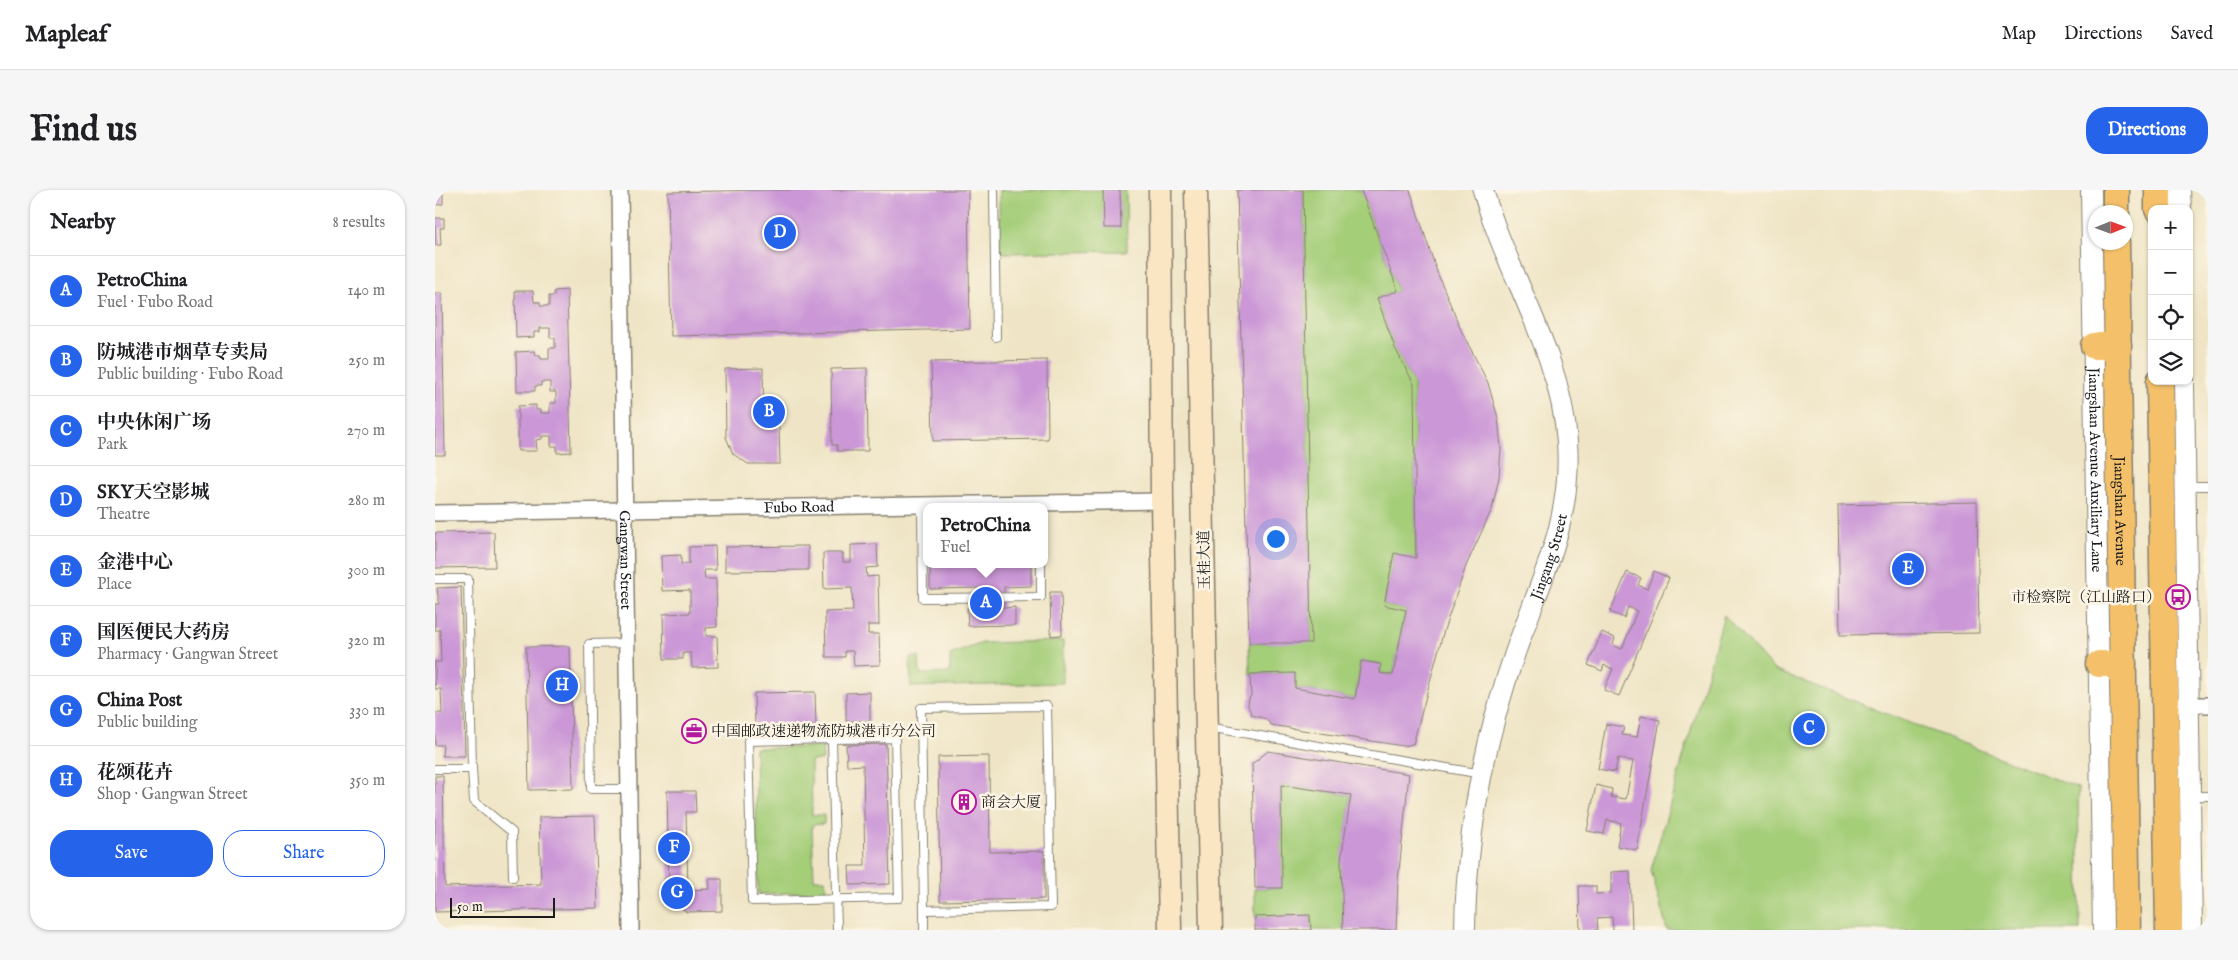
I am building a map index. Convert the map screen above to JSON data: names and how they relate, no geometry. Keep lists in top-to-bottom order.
{
  "streets": {
    "highway": ["Jiangshan Avenue"],
    "main road": ["玉桂大道"],
    "street": [
      "Jiangshan Avenue Auxiliary Lane",
      "Fubo Road",
      "Jingang Street",
      "Gangwan Street"
    ]
  },
  "crossings": [
    ["Jiangshan Avenue Auxiliary Lane", "Jiangshan Avenue"],
    ["Fubo Road", "Gangwan Street"]
  ],
  "places": {
    "bus stop": ["市检察院（江山路口）"],
    "office": ["中国邮政速递物流防城港市分公司"],
    "building": ["商会大厦"]
  },
  "scale_bar": "50 m",
  "north": "right",
  "page": {
    "header": "Mapleaf",
    "nav": ["Map", "Directions", "Saved"],
    "buttons": [
      "Directions",
      ["Save", "Share"]
    ],
    "title": "Find us",
    "heading": ["Nearby", "8 results"],
    "map_buttons": ["+", "−"],
    "pins": [
      "D",
      "B",
      "E",
      "A",
      "H",
      "C",
      "F",
      "G"
    ],
    "list": [
      {
        "mark": "A",
        "name": "PetroChina",
        "note": "Fuel · Fubo Road",
        "value": "140 m"
      },
      {
        "mark": "B",
        "name": "防城港市烟草专卖局",
        "note": "Public building · Fubo Road",
        "value": "250 m"
      },
      {
        "mark": "C",
        "name": "中央休闲广场",
        "note": "Park",
        "value": "270 m"
      },
      {
        "mark": "D",
        "name": "SKY天空影城",
        "note": "Theatre",
        "value": "280 m"
      },
      {
        "mark": "E",
        "name": "金港中心",
        "note": "Place",
        "value": "300 m"
      },
      {
        "mark": "F",
        "name": "国医便民大药房",
        "note": "Pharmacy · Gangwan Street",
        "value": "320 m"
      },
      {
        "mark": "G",
        "name": "China Post",
        "note": "Public building",
        "value": "330 m"
      },
      {
        "mark": "H",
        "name": "花颂花卉",
        "note": "Shop · Gangwan Street",
        "value": "350 m"
      }
    ],
    "popup": ["PetroChina", "Fuel"],
    "scale": "50 m"
  }
}
